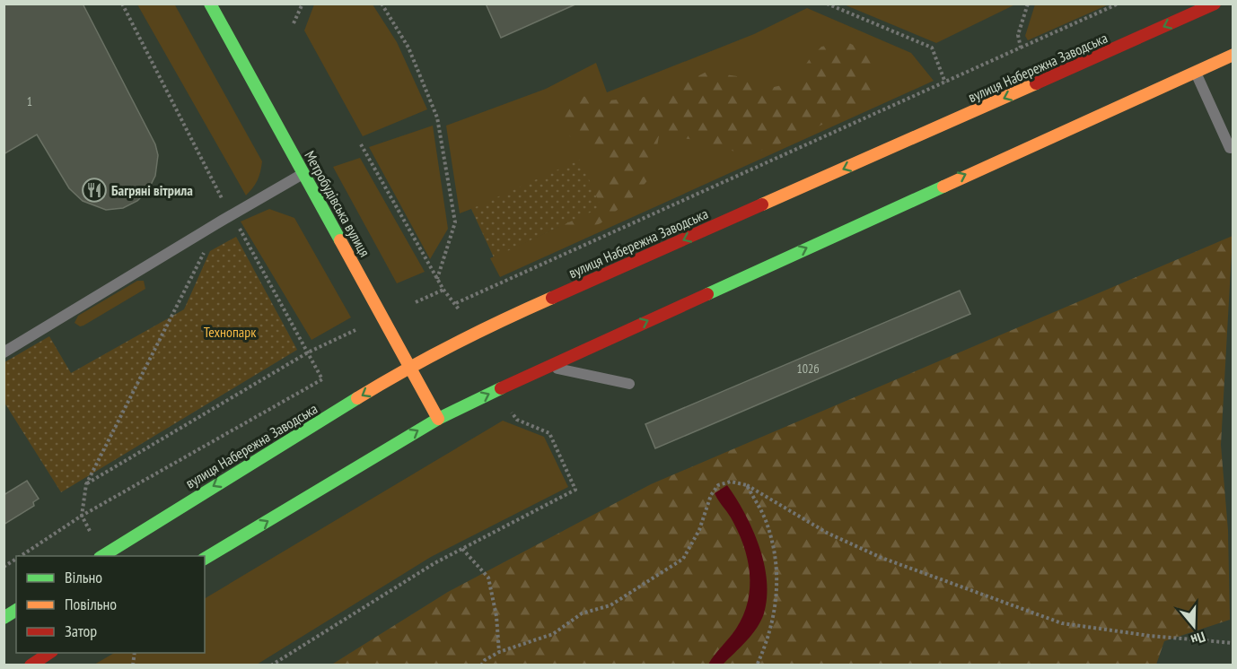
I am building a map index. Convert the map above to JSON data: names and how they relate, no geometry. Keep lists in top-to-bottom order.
{
  "streets": {
    "street": ["вулиця Набережна Заводська", "Метробудівська вулиця"]
  },
  "crossings": [
    ["вулиця Набережна Заводська", "Метробудівська вулиця"]
  ],
  "parks": ["Технопарк"],
  "places": {
    "restaurant": ["Багряні вітрила"]
  },
  "house_numbers": ["1", "102б"],
  "legend": ["Вільно", "Повільно", "Затор"],
  "north": "bottom"
}
